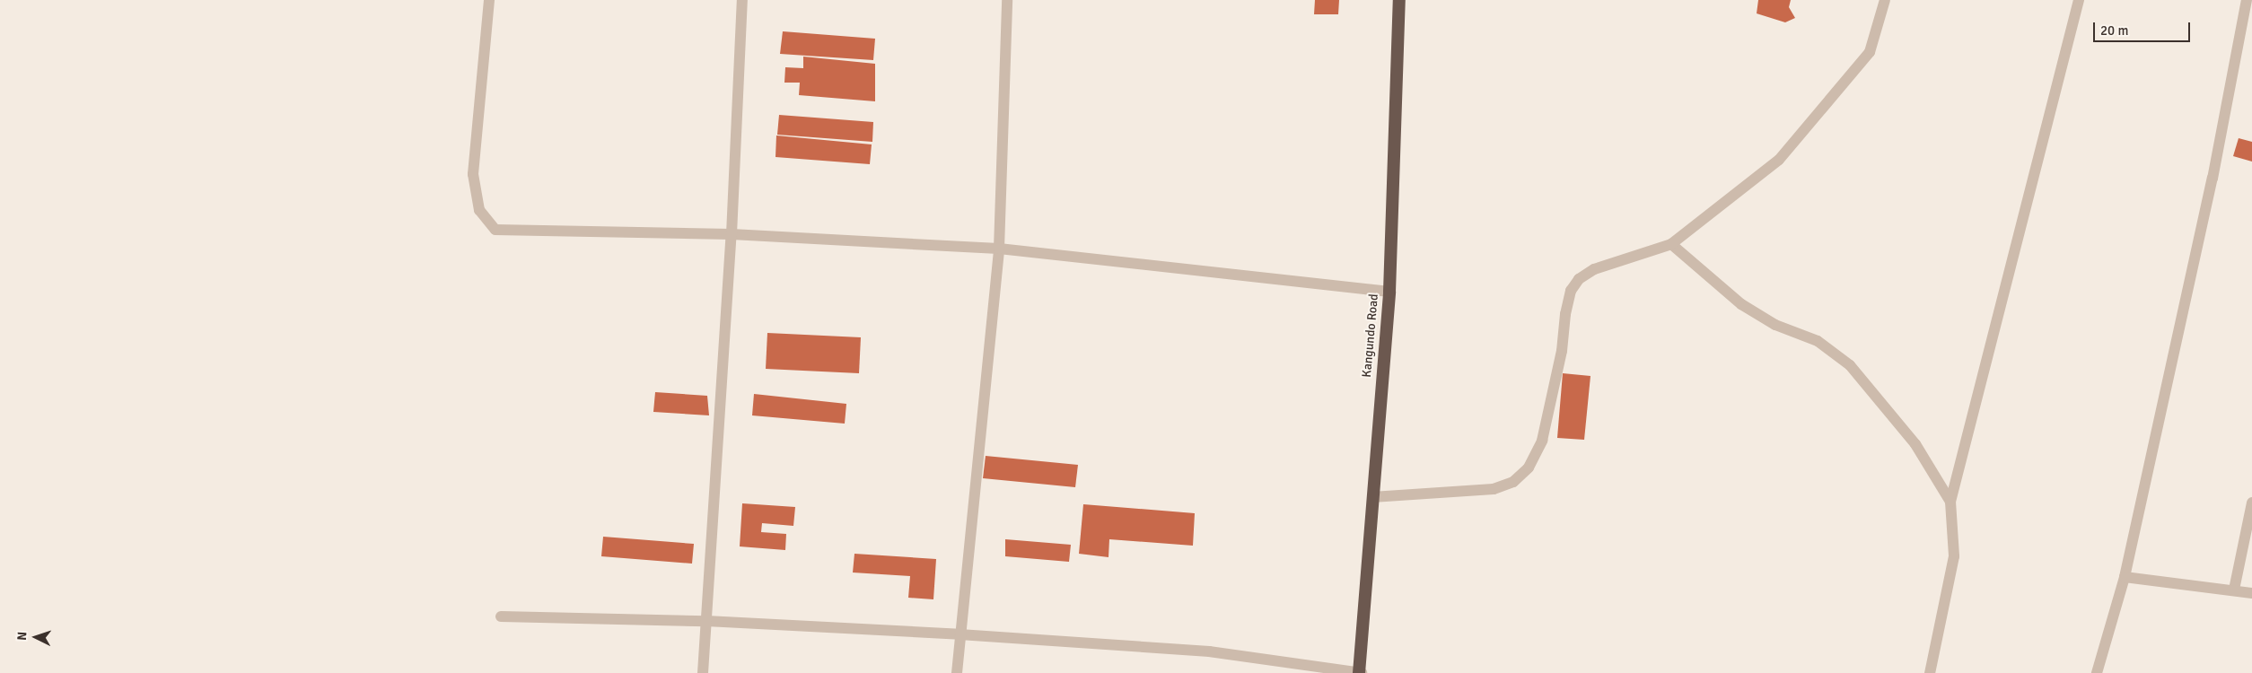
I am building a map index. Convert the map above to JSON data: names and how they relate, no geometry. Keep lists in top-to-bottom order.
{
  "streets": {
    "highway": ["Kangundo Road"]
  },
  "scale_bar": "20 m",
  "north": "left"
}
